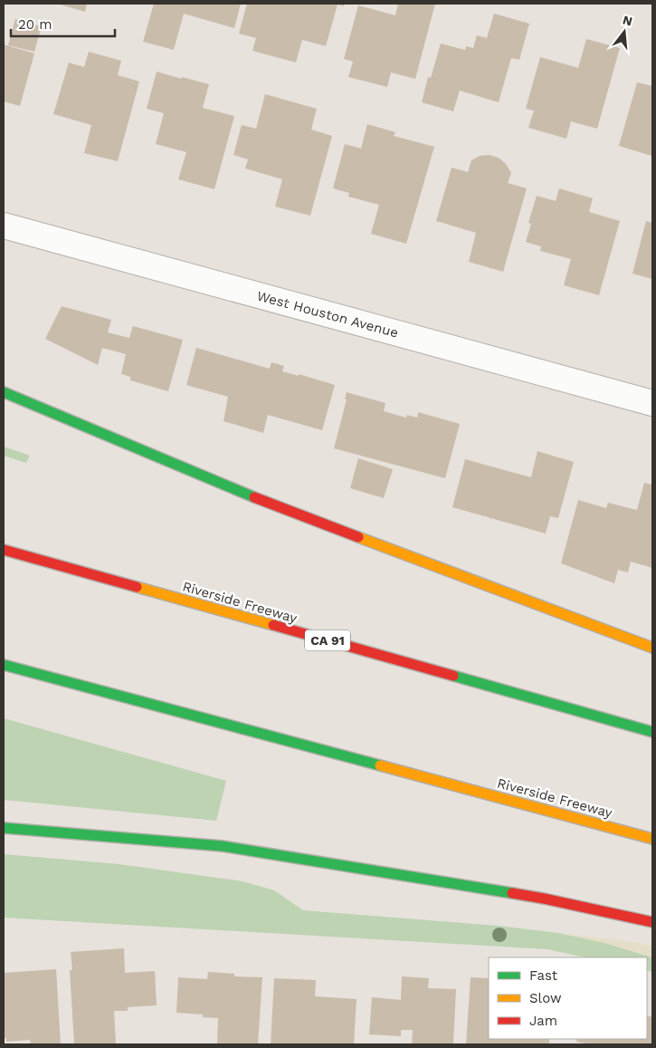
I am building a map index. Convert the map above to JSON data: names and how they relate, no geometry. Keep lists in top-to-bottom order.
{
  "streets": {
    "highway": ["Riverside Freeway", "CA 91"],
    "street": ["West Houston Avenue"]
  },
  "legend": ["Fast", "Slow", "Jam"],
  "scale_bar": "20 m",
  "north": "top"
}
